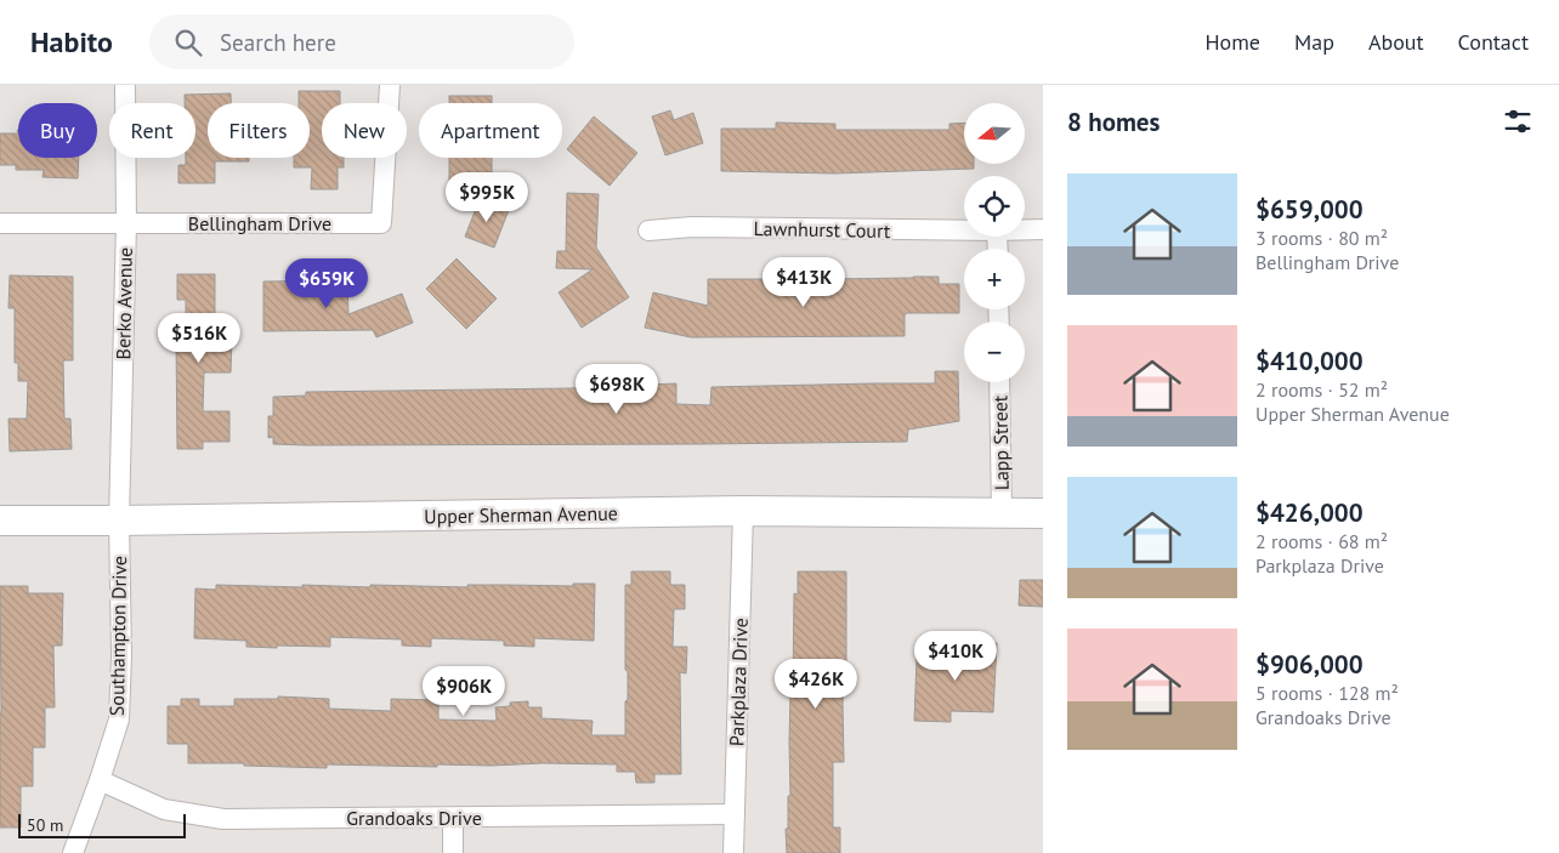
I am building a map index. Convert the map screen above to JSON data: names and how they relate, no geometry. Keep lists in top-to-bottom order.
{
  "streets": {
    "main road": ["Upper Sherman Avenue"],
    "street": [
      "Bellingham Drive",
      "Lawnhurst Court",
      "Berko Avenue",
      "Lapp Street",
      "Southampton Drive",
      "Parkplaza Drive",
      "Grandoaks Drive"
    ]
  },
  "crossings": [
    ["Bellingham Drive", "Berko Avenue"],
    ["Berko Avenue", "Upper Sherman Avenue"],
    ["Berko Avenue", "Southampton Drive"],
    ["Lapp Street", "Upper Sherman Avenue"],
    ["Upper Sherman Avenue", "Southampton Drive"],
    ["Upper Sherman Avenue", "Parkplaza Drive"],
    ["Southampton Drive", "Grandoaks Drive"],
    ["Parkplaza Drive", "Grandoaks Drive"]
  ],
  "scale_bar": "50 m",
  "north": "left",
  "page": {
    "header": "Habito",
    "search": "Search here",
    "nav": [
      "Home",
      "Map",
      "About",
      "Contact"
    ],
    "heading": "8 homes",
    "map_buttons": ["+", "−"],
    "chip": [
      "Buy",
      "Rent",
      "Filters",
      "New",
      "Apartment"
    ],
    "list": [
      {
        "name": "$659,000",
        "note": "3 rooms · 80 m² · Bellingham Drive"
      },
      {
        "name": "$410,000",
        "note": "2 rooms · 52 m² · Upper Sherman Avenue"
      },
      {
        "name": "$426,000",
        "note": "2 rooms · 68 m² · Parkplaza Drive"
      },
      {
        "name": "$906,000",
        "note": "5 rooms · 128 m² · Grandoaks Drive"
      }
    ],
    "price": [
      "$995K",
      "$413K",
      "$659K",
      "$516K",
      "$698K",
      "$410K",
      "$426K",
      "$906K"
    ],
    "scale": "50 m"
  }
}
